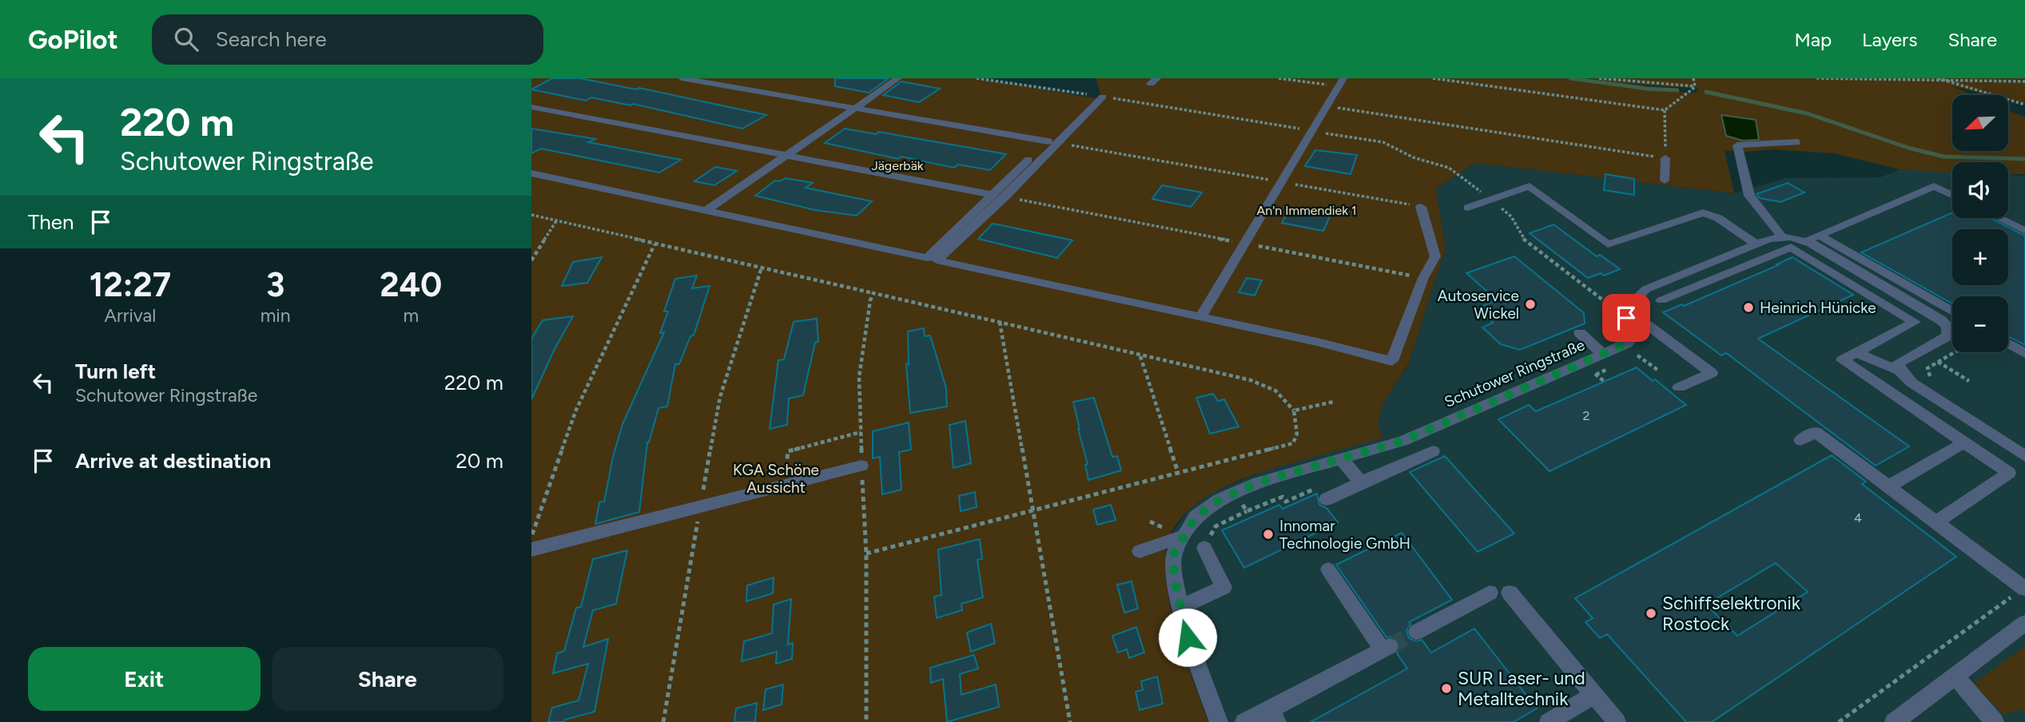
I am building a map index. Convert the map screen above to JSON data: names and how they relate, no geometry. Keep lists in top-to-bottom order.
{
  "streets": {
    "street": ["Schutower Ringstraße"]
  },
  "parks": ["Jägerbäk", "An'n Immendiek 1", "KGA Schöne Aussicht"],
  "places": [
    "Autoservice Wickel",
    "Heinrich Hünicke",
    "Innomar Technologie GmbH",
    "Schiffselektronik Rostock",
    "SUR Laser- und Metalltechnik"
  ],
  "house_numbers": ["2", "4"],
  "north": "bottom left",
  "page": {
    "header": "GoPilot",
    "search": "Search here",
    "nav": ["Map", "Layers", "Share"],
    "turn": ["220 m", "Schutower Ringstraße"],
    "map_buttons": ["+", "−"],
    "then": "Then",
    "eta": [
      "12:27",
      "Arrival",
      "3",
      "min",
      "240",
      "m"
    ],
    "list": [
      {
        "name": "Turn left",
        "note": "Schutower Ringstraße",
        "value": "220 m"
      },
      {
        "name": "Arrive at destination",
        "value": "20 m"
      }
    ],
    "buttons": ["Exit", "Share"]
  }
}
